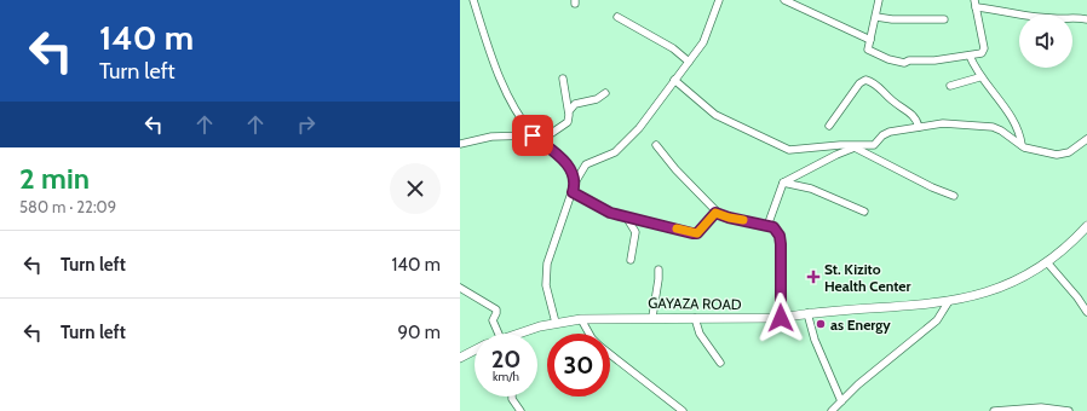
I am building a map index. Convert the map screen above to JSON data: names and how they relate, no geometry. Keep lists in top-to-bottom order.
{
  "streets": {
    "main road": ["GAYAZA ROAD"]
  },
  "places": {
    "health": ["St. Kizito Health Center"],
    "other": ["as Energy"]
  },
  "page": {
    "turn": ["140 m", "Turn left"],
    "heading": ["2 min", "580 m · 22:09"],
    "list": [
      {
        "name": "Turn left",
        "value": "140 m"
      },
      {
        "name": "Turn left",
        "value": "90 m"
      }
    ],
    "speed": "20 km/h",
    "limit": "30"
  }
}
